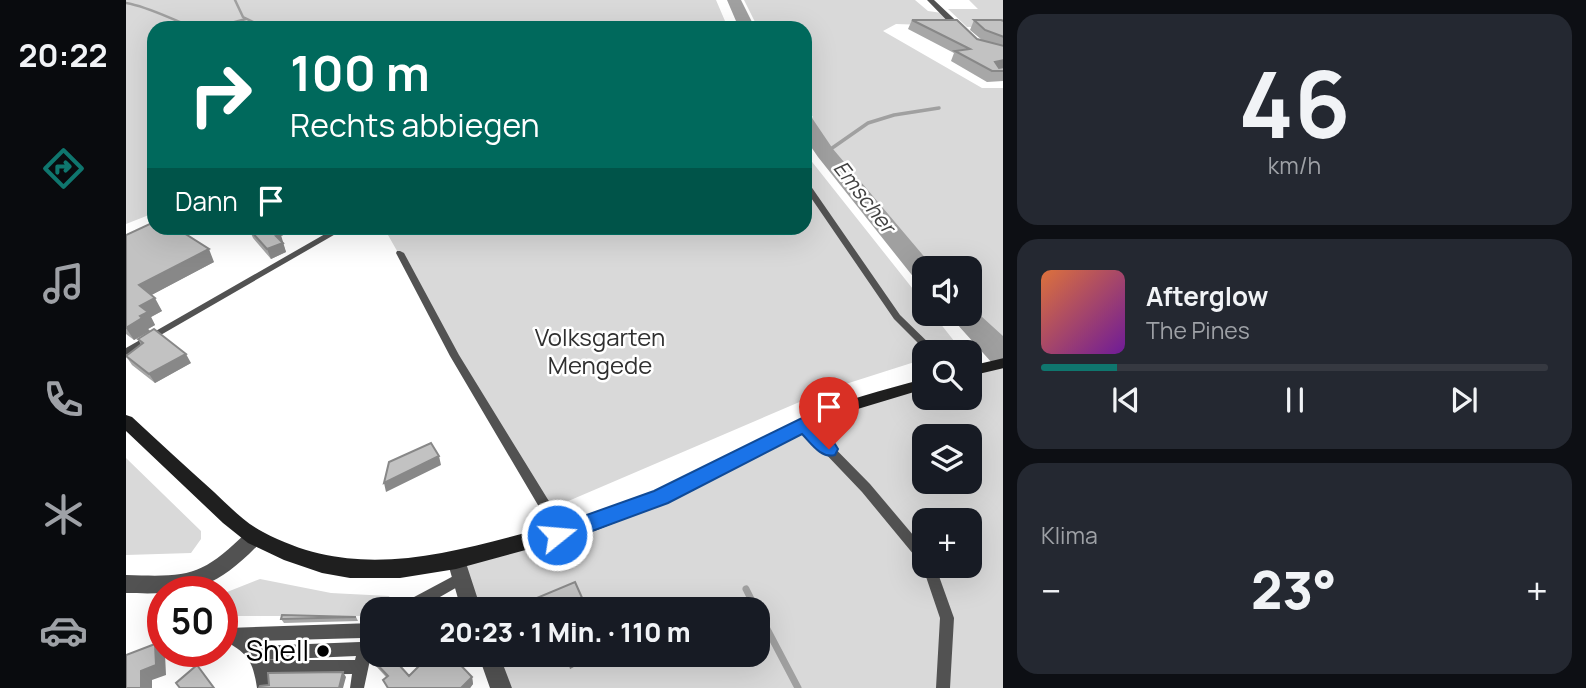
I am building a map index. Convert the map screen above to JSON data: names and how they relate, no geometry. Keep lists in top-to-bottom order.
{
  "water": ["Emscher"],
  "parks": ["Volksgarten Mengede"],
  "places": ["Shell"],
  "page": {
    "tabs": "20:22",
    "tile": [
      ["46", "km/h"],
      "Klima"
    ],
    "turn": ["100 m", "Rechts abbiegen"],
    "then": "Dann",
    "map_buttons": "+",
    "song": ["Afterglow", "The Pines"],
    "heat": ["−", "23°", "+"],
    "limit": "50",
    "trip": "20:23 · 1 Min. · 110 m"
  }
}
